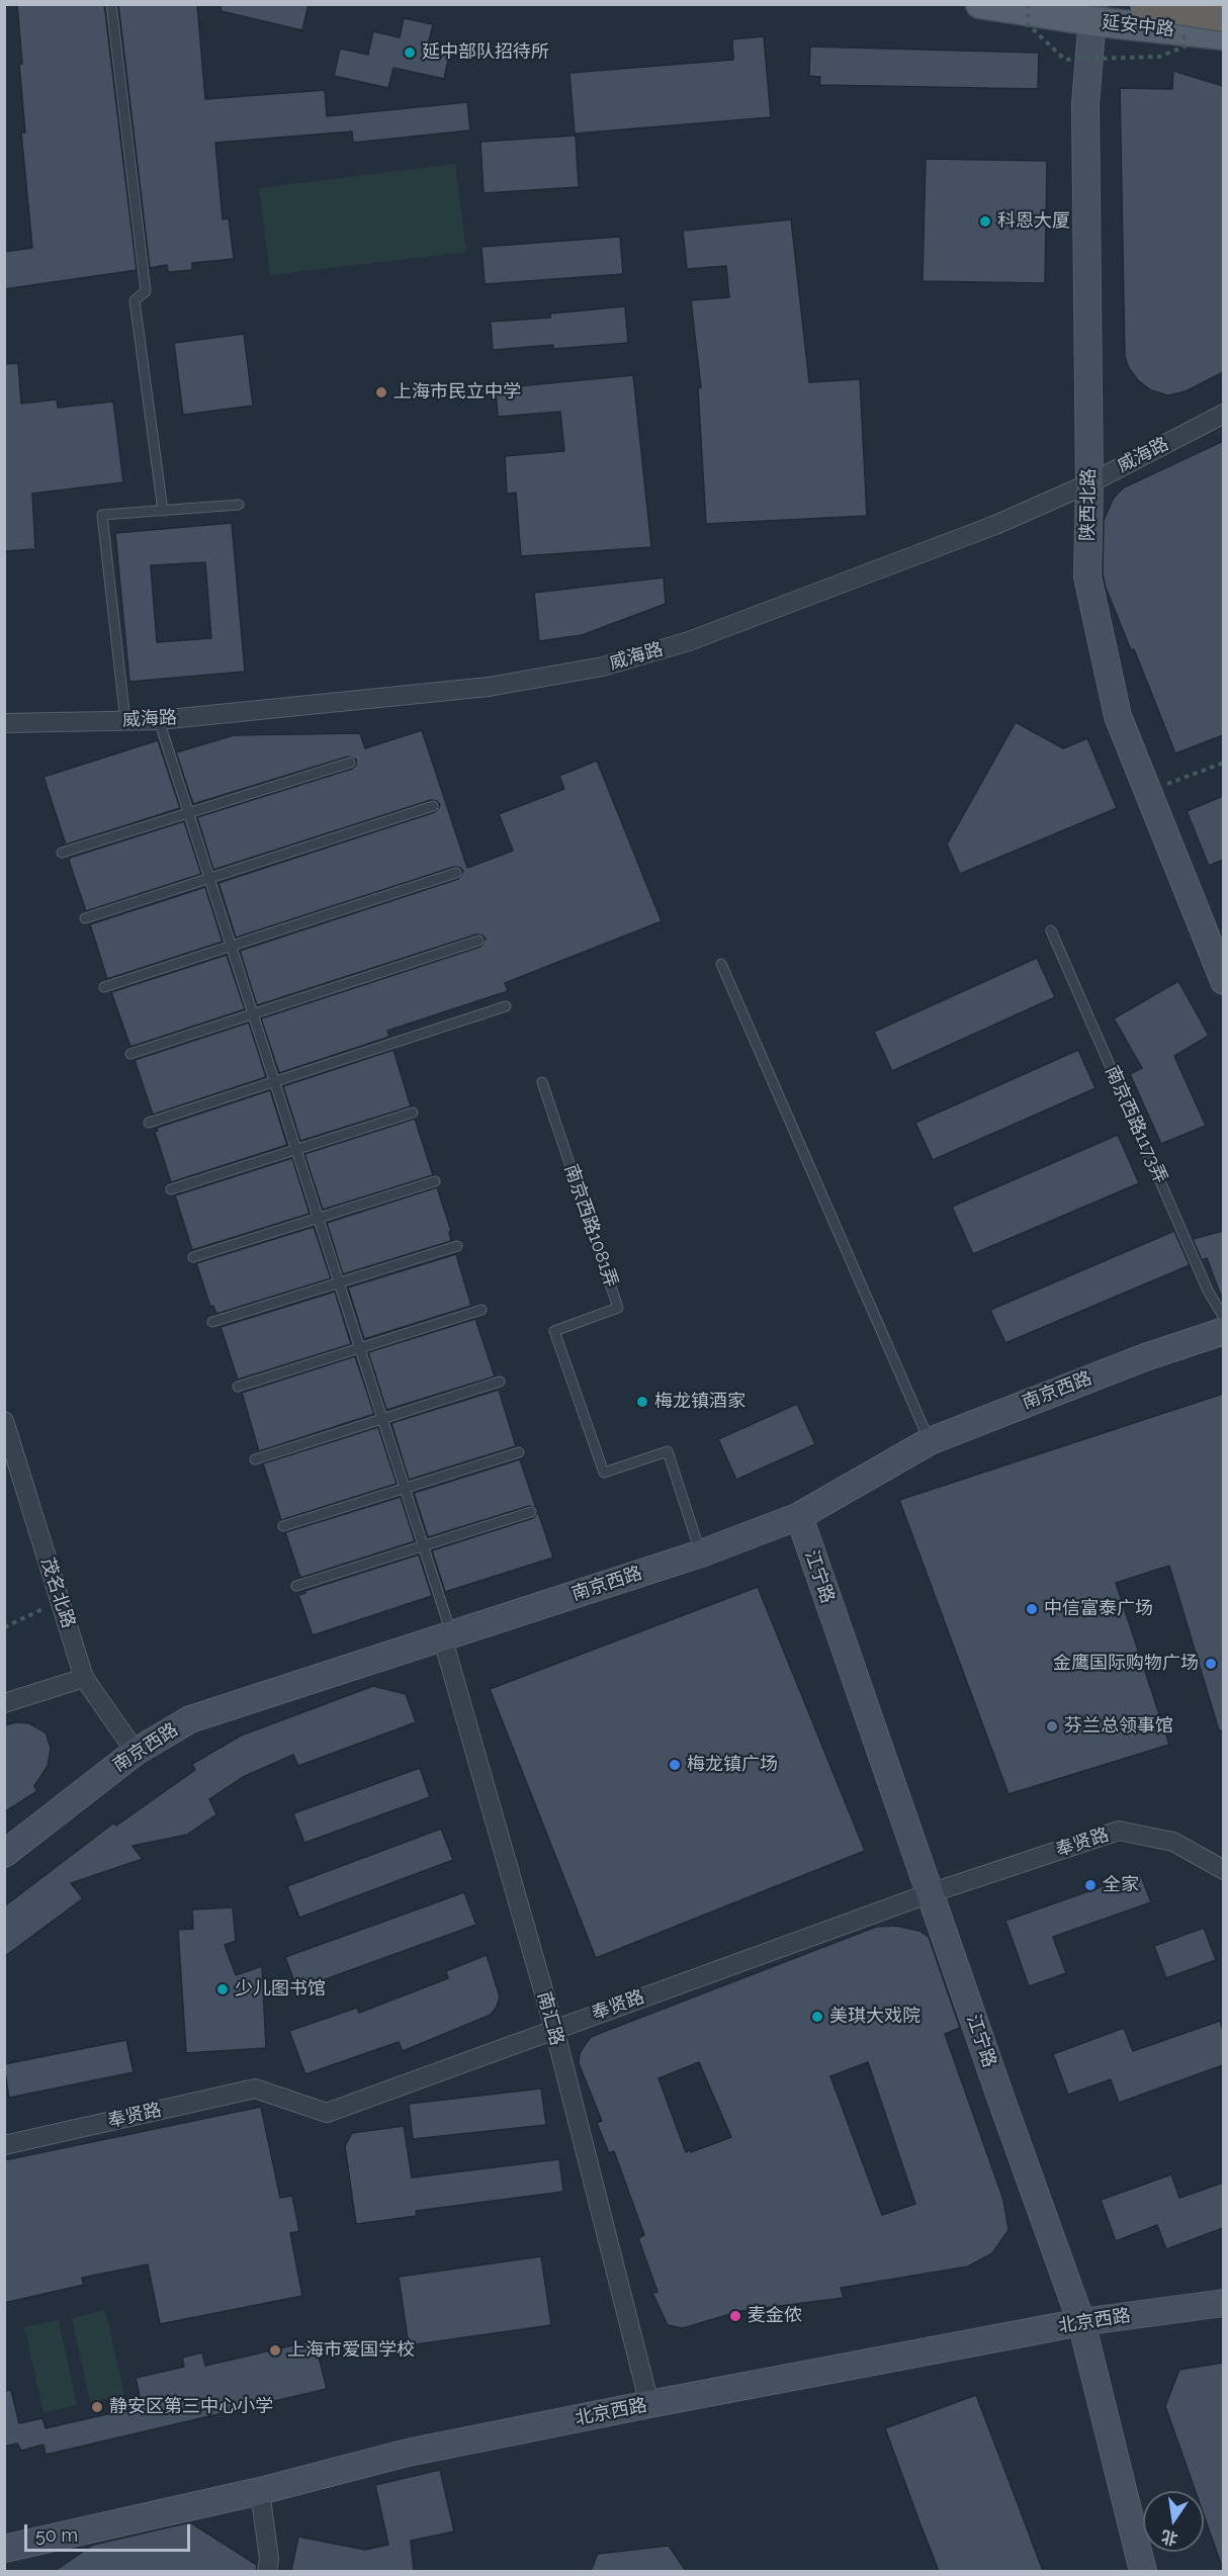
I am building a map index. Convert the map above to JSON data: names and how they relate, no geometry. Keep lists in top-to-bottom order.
{
  "streets": {
    "main road": [
      "延安中路",
      "陕西北路",
      "南京西路",
      "江宁路",
      "北京西路"
    ],
    "street": [
      "威海路",
      "茂名北路",
      "奉贤路",
      "南汇路"
    ],
    "lane": ["南京西路1173弄", "南京西路1081弄"]
  },
  "crossings": [
    ["延安中路", "陕西北路"],
    ["威海路", "陕西北路"],
    ["南京西路1081弄", "南京西路"],
    ["南京西路", "江宁路"],
    ["南京西路", "茂名北路"],
    ["南京西路", "南汇路"],
    ["江宁路", "奉贤路"],
    ["江宁路", "北京西路"],
    ["奉贤路", "南汇路"],
    ["南汇路", "北京西路"]
  ],
  "places": [
    "延中部队招待所",
    "科恩大厦",
    "上海市民立中学",
    "梅龙镇酒家",
    "中信富泰广场",
    "金鹰国际购物广场",
    "芬兰总领事馆",
    "梅龙镇广场",
    "全家",
    "少儿图书馆",
    "美琪大戏院",
    "麦金侬",
    "上海市爱国学校",
    "静安区第三中心小学"
  ],
  "scale_bar": "50 m",
  "north": "bottom"
}
